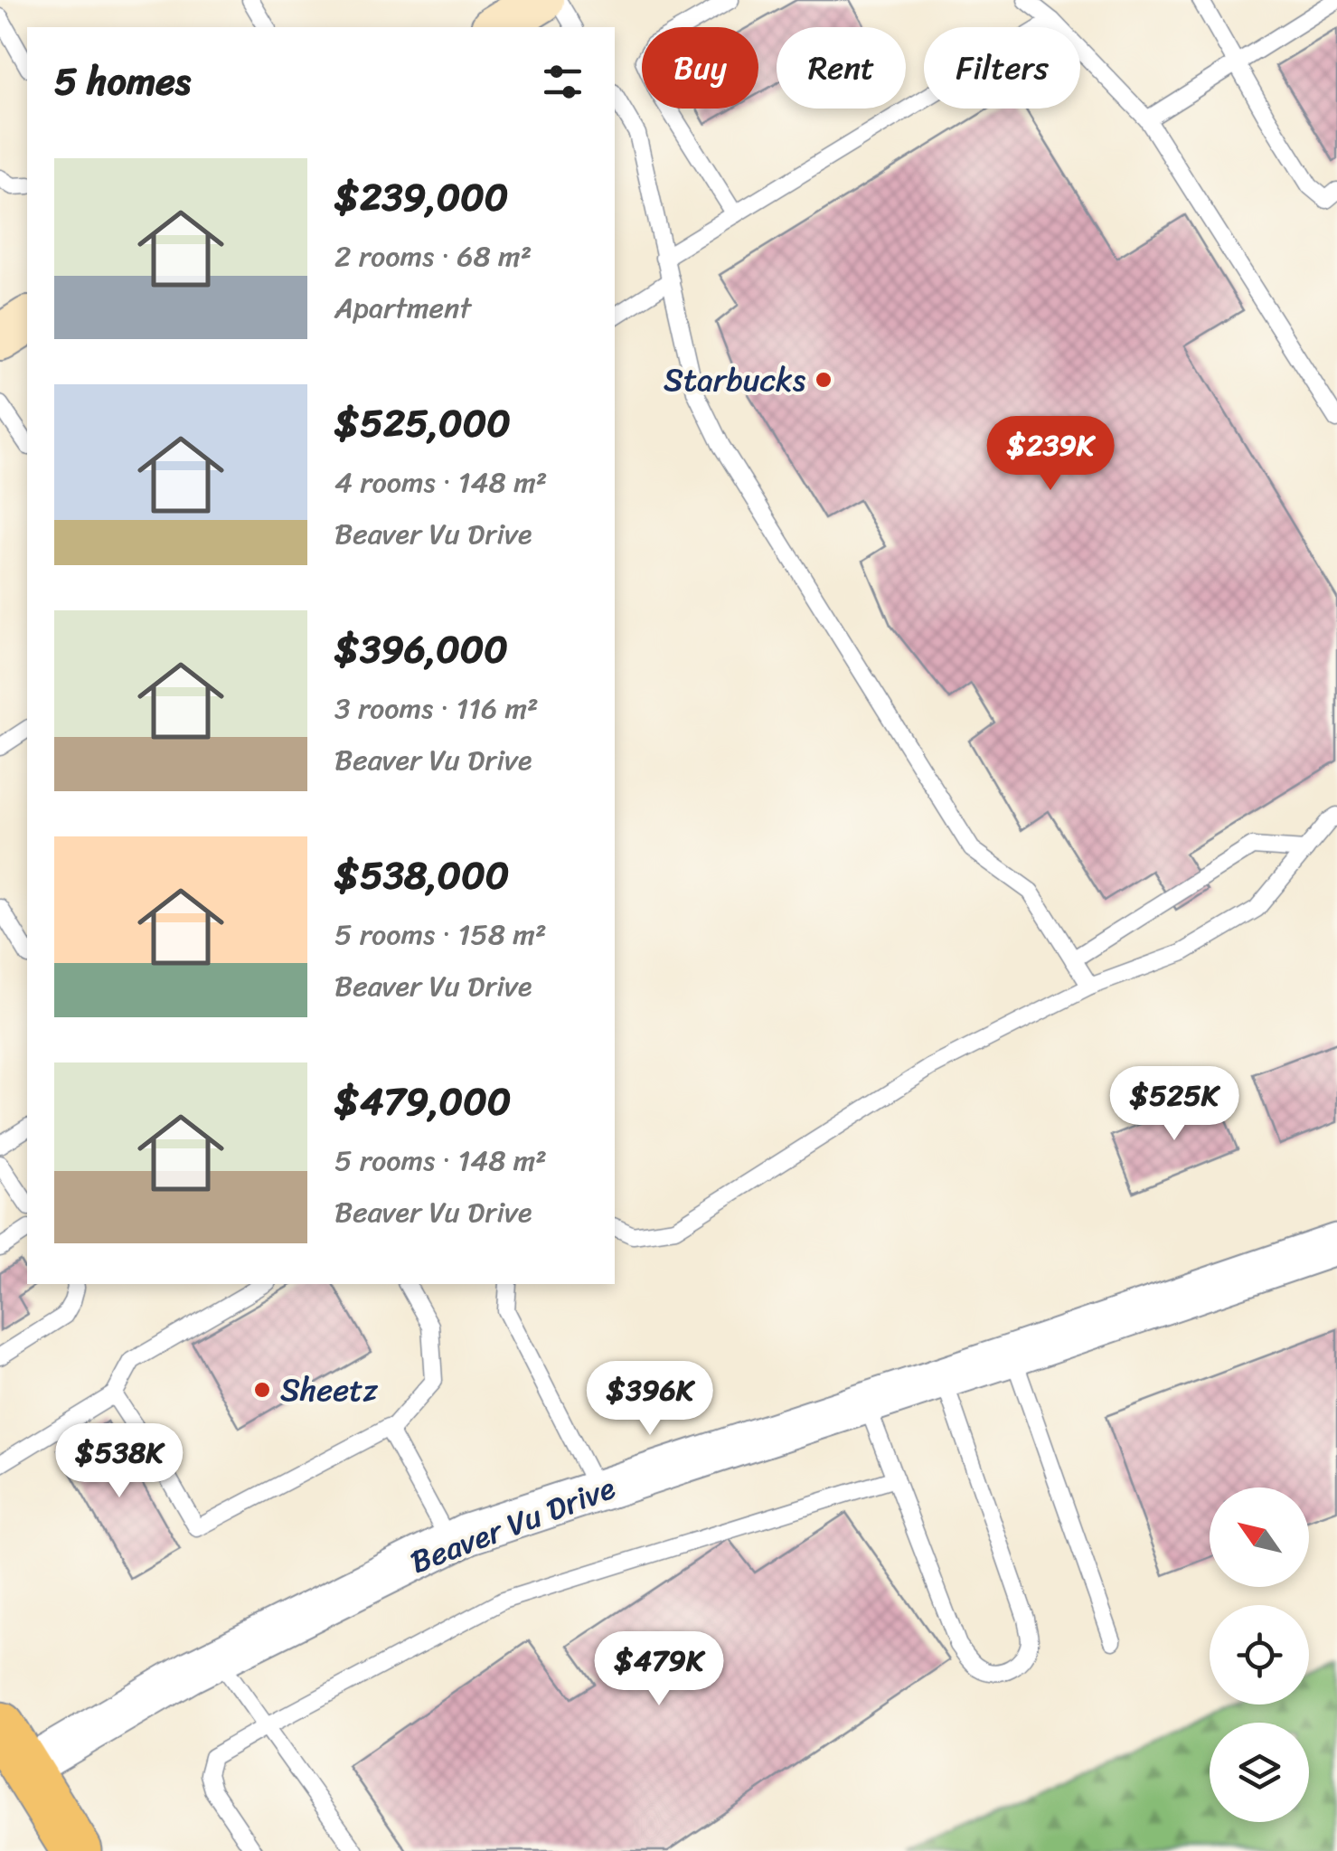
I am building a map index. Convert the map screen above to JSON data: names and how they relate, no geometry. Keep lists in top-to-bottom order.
{
  "streets": {
    "street": ["Beaver Vu Drive"]
  },
  "places": ["Starbucks", "Sheetz"],
  "north": "top left",
  "page": {
    "chip": ["Buy", "Rent", "Filters"],
    "heading": "5 homes",
    "list": [
      {
        "name": "$239,000",
        "note": "2 rooms · 68 m² · Apartment"
      },
      {
        "name": "$525,000",
        "note": "4 rooms · 148 m² · Beaver Vu Drive"
      },
      {
        "name": "$396,000",
        "note": "3 rooms · 116 m² · Beaver Vu Drive"
      },
      {
        "name": "$538,000",
        "note": "5 rooms · 158 m² · Beaver Vu Drive"
      },
      {
        "name": "$479,000",
        "note": "5 rooms · 148 m² · Beaver Vu Drive"
      }
    ],
    "price": [
      "$239K",
      "$525K",
      "$396K",
      "$538K",
      "$479K"
    ]
  }
}
